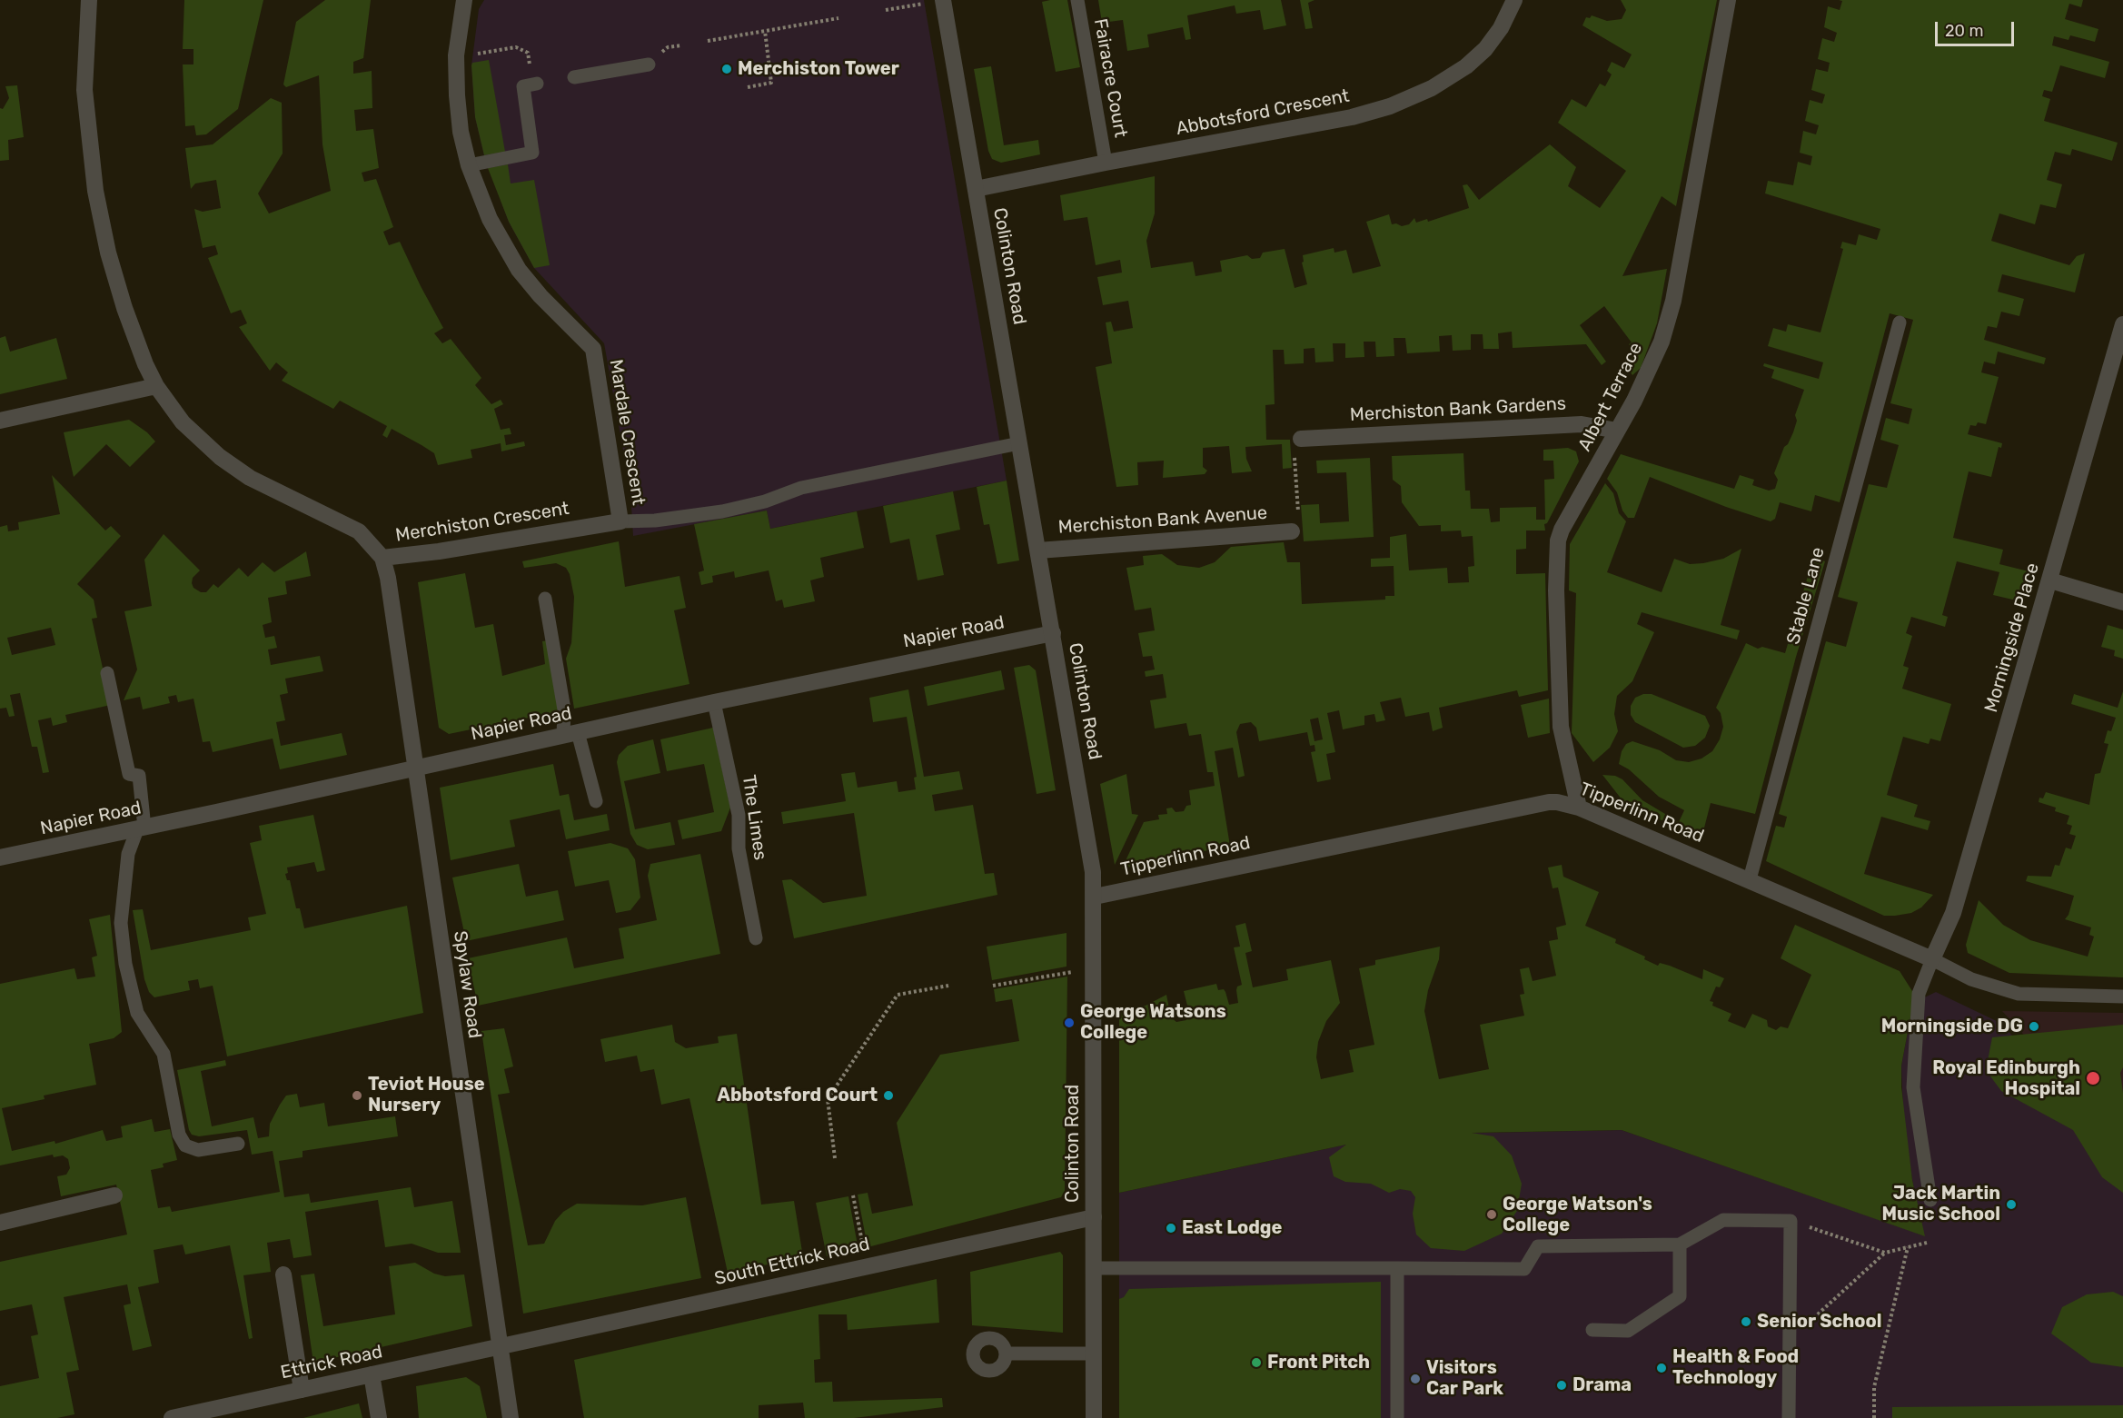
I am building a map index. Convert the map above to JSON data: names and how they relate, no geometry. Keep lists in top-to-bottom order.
{
  "streets": {
    "street": [
      "Abbotsford Crescent",
      "Colinton Road",
      "Albert Terrace",
      "Merchiston Bank Gardens",
      "Mardale Crescent",
      "Merchiston Bank Avenue",
      "Merchiston Crescent",
      "Napier Road",
      "Morningside Place",
      "Tipperlinn Road",
      "Spylaw Road",
      "South Ettrick Road",
      "Ettrick Road"
    ],
    "lane": ["Fairacre Court", "Stable Lane", "The Limes"]
  },
  "crossings": [
    ["Fairacre Court", "Abbotsford Crescent"],
    ["Abbotsford Crescent", "Colinton Road"],
    ["Colinton Road", "Merchiston Bank Avenue"],
    ["Colinton Road", "Napier Road"],
    ["Colinton Road", "Tipperlinn Road"],
    ["Colinton Road", "South Ettrick Road"],
    ["Albert Terrace", "Merchiston Bank Gardens"],
    ["Albert Terrace", "Tipperlinn Road"],
    ["Mardale Crescent", "Merchiston Crescent"],
    ["Merchiston Crescent", "Spylaw Road"],
    ["Stable Lane", "Tipperlinn Road"],
    ["Napier Road", "The Limes"],
    ["Napier Road", "Spylaw Road"],
    ["Morningside Place", "Tipperlinn Road"],
    ["Spylaw Road", "South Ettrick Road"],
    ["Spylaw Road", "Ettrick Road"],
    ["South Ettrick Road", "Ettrick Road"]
  ],
  "places": [
    "Merchiston Tower",
    "George Watsons College",
    "Morningside DG",
    "Royal Edinburgh Hospital",
    "Teviot House Nursery",
    "Abbotsford Court",
    "Jack Martin Music School",
    "George Watson's College",
    "East Lodge",
    "Senior School",
    "Front Pitch",
    "Health & Food Technology",
    "Visitors Car Park",
    "Drama"
  ],
  "scale_bar": "20 m"
}
